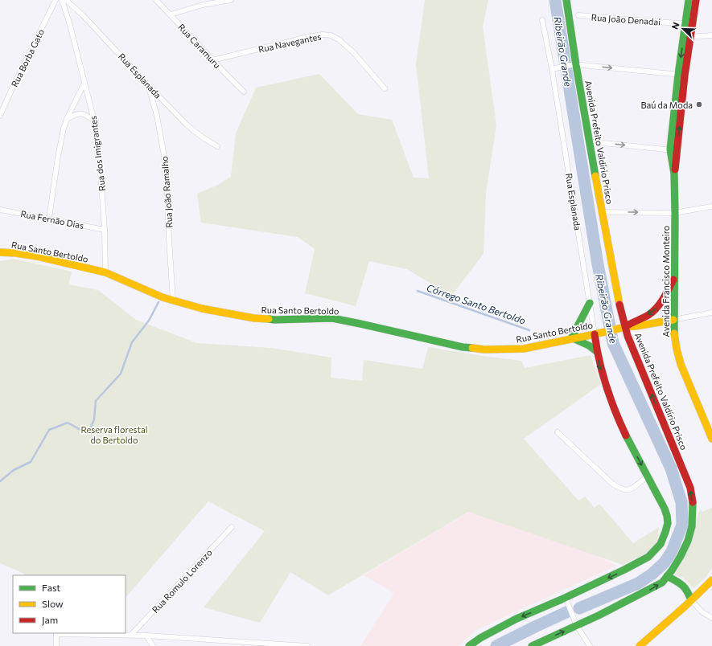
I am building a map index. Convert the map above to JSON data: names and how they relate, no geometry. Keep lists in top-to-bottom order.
{
  "streets": {
    "main road": ["Avenida Prefeito Valdírio Prisco", "Rua Santo Bertoldo", "Avenida Francisco Monteiro"],
    "street": [
      "Rua João Denadai",
      "Rua Navegantes",
      "Rua Caramuru",
      "Rua Borba Gato",
      "Rua Esplanada",
      "Rua dos Imigrantes",
      "Rua João Ramalho",
      "Rua Fernão Dias",
      "Rua Romulo Lorenzo"
    ]
  },
  "crossings": [
    ["Rua João Denadai", "Avenida Francisco Monteiro"],
    ["Rua Navegantes", "Rua Caramuru"],
    ["Rua Esplanada", "Rua João Ramalho"],
    ["Rua Esplanada", "Rua Santo Bertoldo"],
    ["Avenida Prefeito Valdírio Prisco", "Rua Santo Bertoldo"],
    ["Rua dos Imigrantes", "Rua Fernão Dias"],
    ["Rua dos Imigrantes", "Rua Santo Bertoldo"],
    ["Rua João Ramalho", "Rua Santo Bertoldo"]
  ],
  "water": ["Ribeirão Grande", "Córrego Santo Bertoldo"],
  "parks": ["Reserva florestal do Bertoldo"],
  "places": ["Baú da Moda"],
  "legend": ["Fast", "Slow", "Jam"],
  "north": "top left"
}
